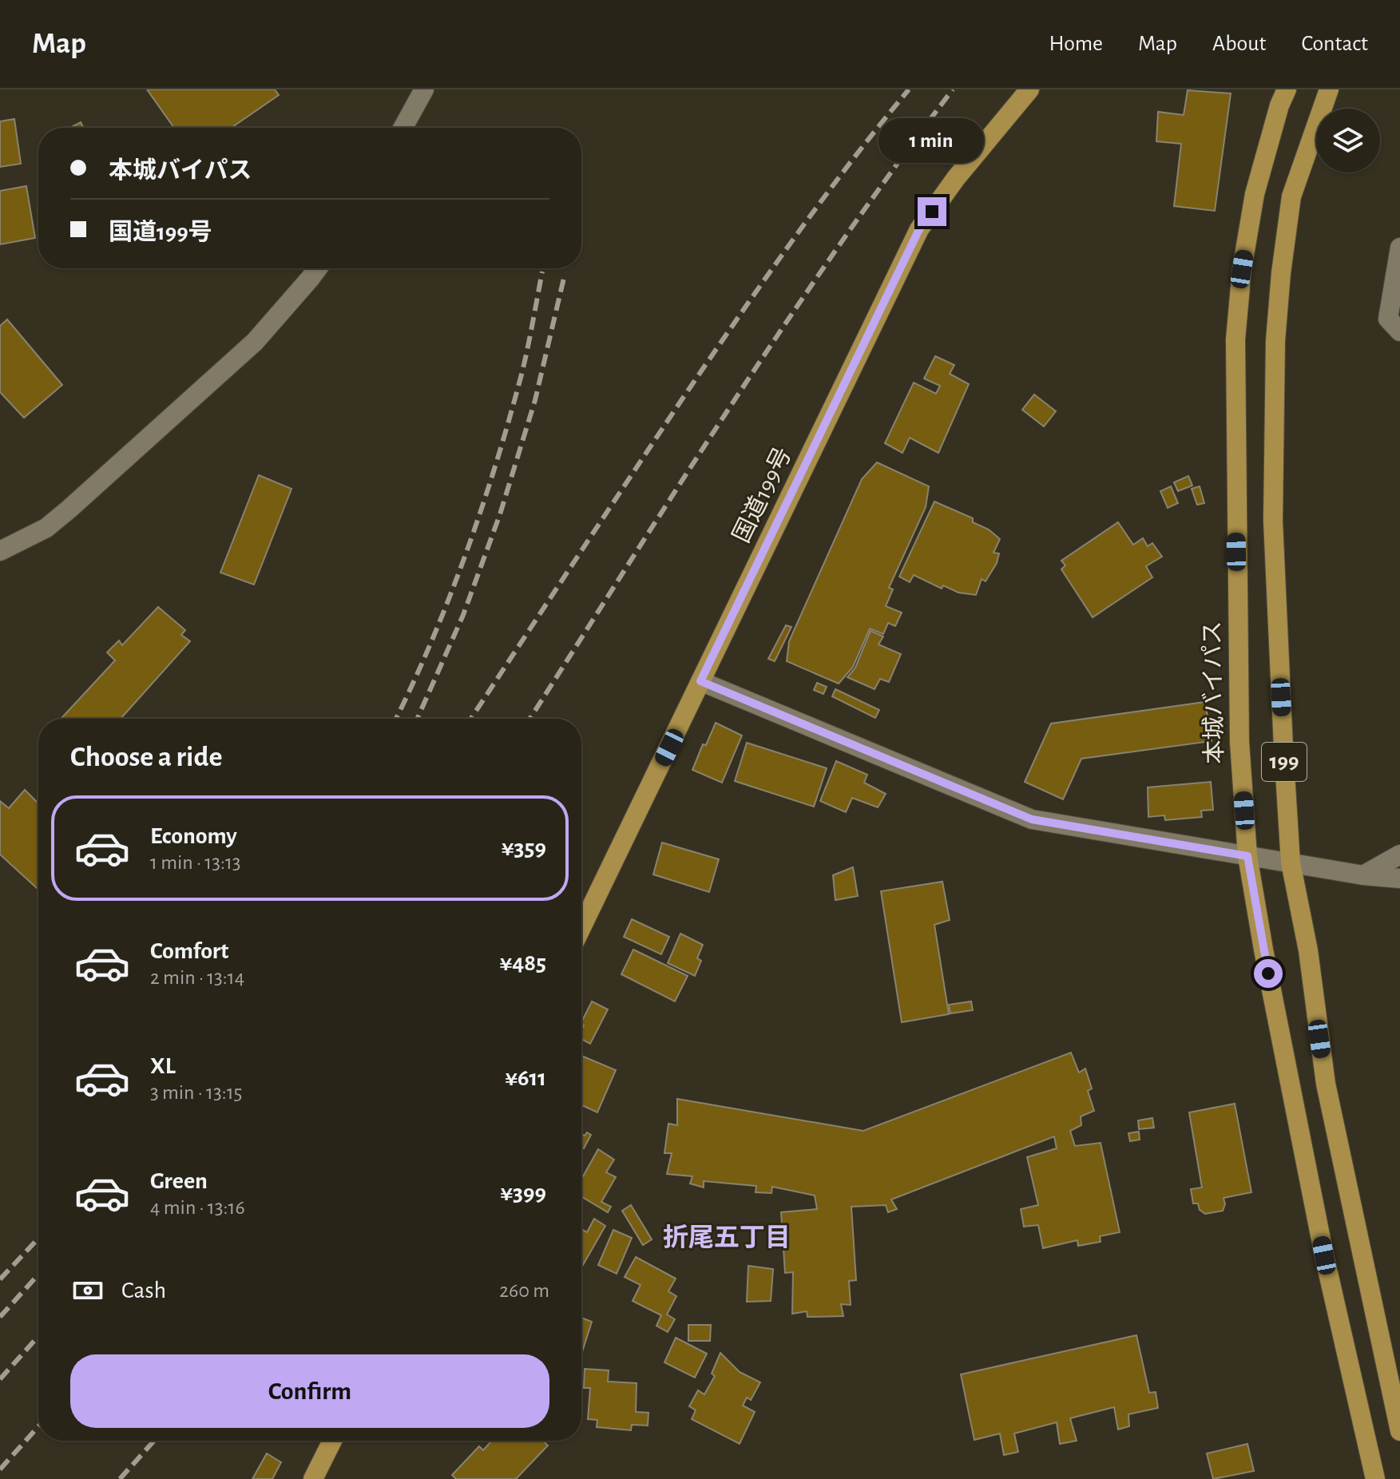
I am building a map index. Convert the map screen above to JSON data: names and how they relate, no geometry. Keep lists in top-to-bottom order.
{
  "streets": {
    "highway": ["国道199号", "本城バイパス", "199"]
  },
  "districts": ["折尾五丁目"],
  "page": {
    "header": "Map",
    "nav": [
      "Home",
      "Map",
      "About",
      "Contact"
    ],
    "bubble": "1 min",
    "banner": ["本城バイパス", "国道199号"],
    "heading": "Choose a ride",
    "list": [
      {
        "name": "Economy",
        "note": "1 min · 13:13",
        "value": "¥359"
      },
      {
        "name": "Comfort",
        "note": "2 min · 13:14",
        "value": "¥485"
      },
      {
        "name": "XL",
        "note": "3 min · 13:15",
        "value": "¥611"
      },
      {
        "name": "Green",
        "note": "4 min · 13:16",
        "value": "¥399"
      }
    ],
    "pay": ["Cash", "260 m"],
    "buttons": "Confirm"
  }
}
